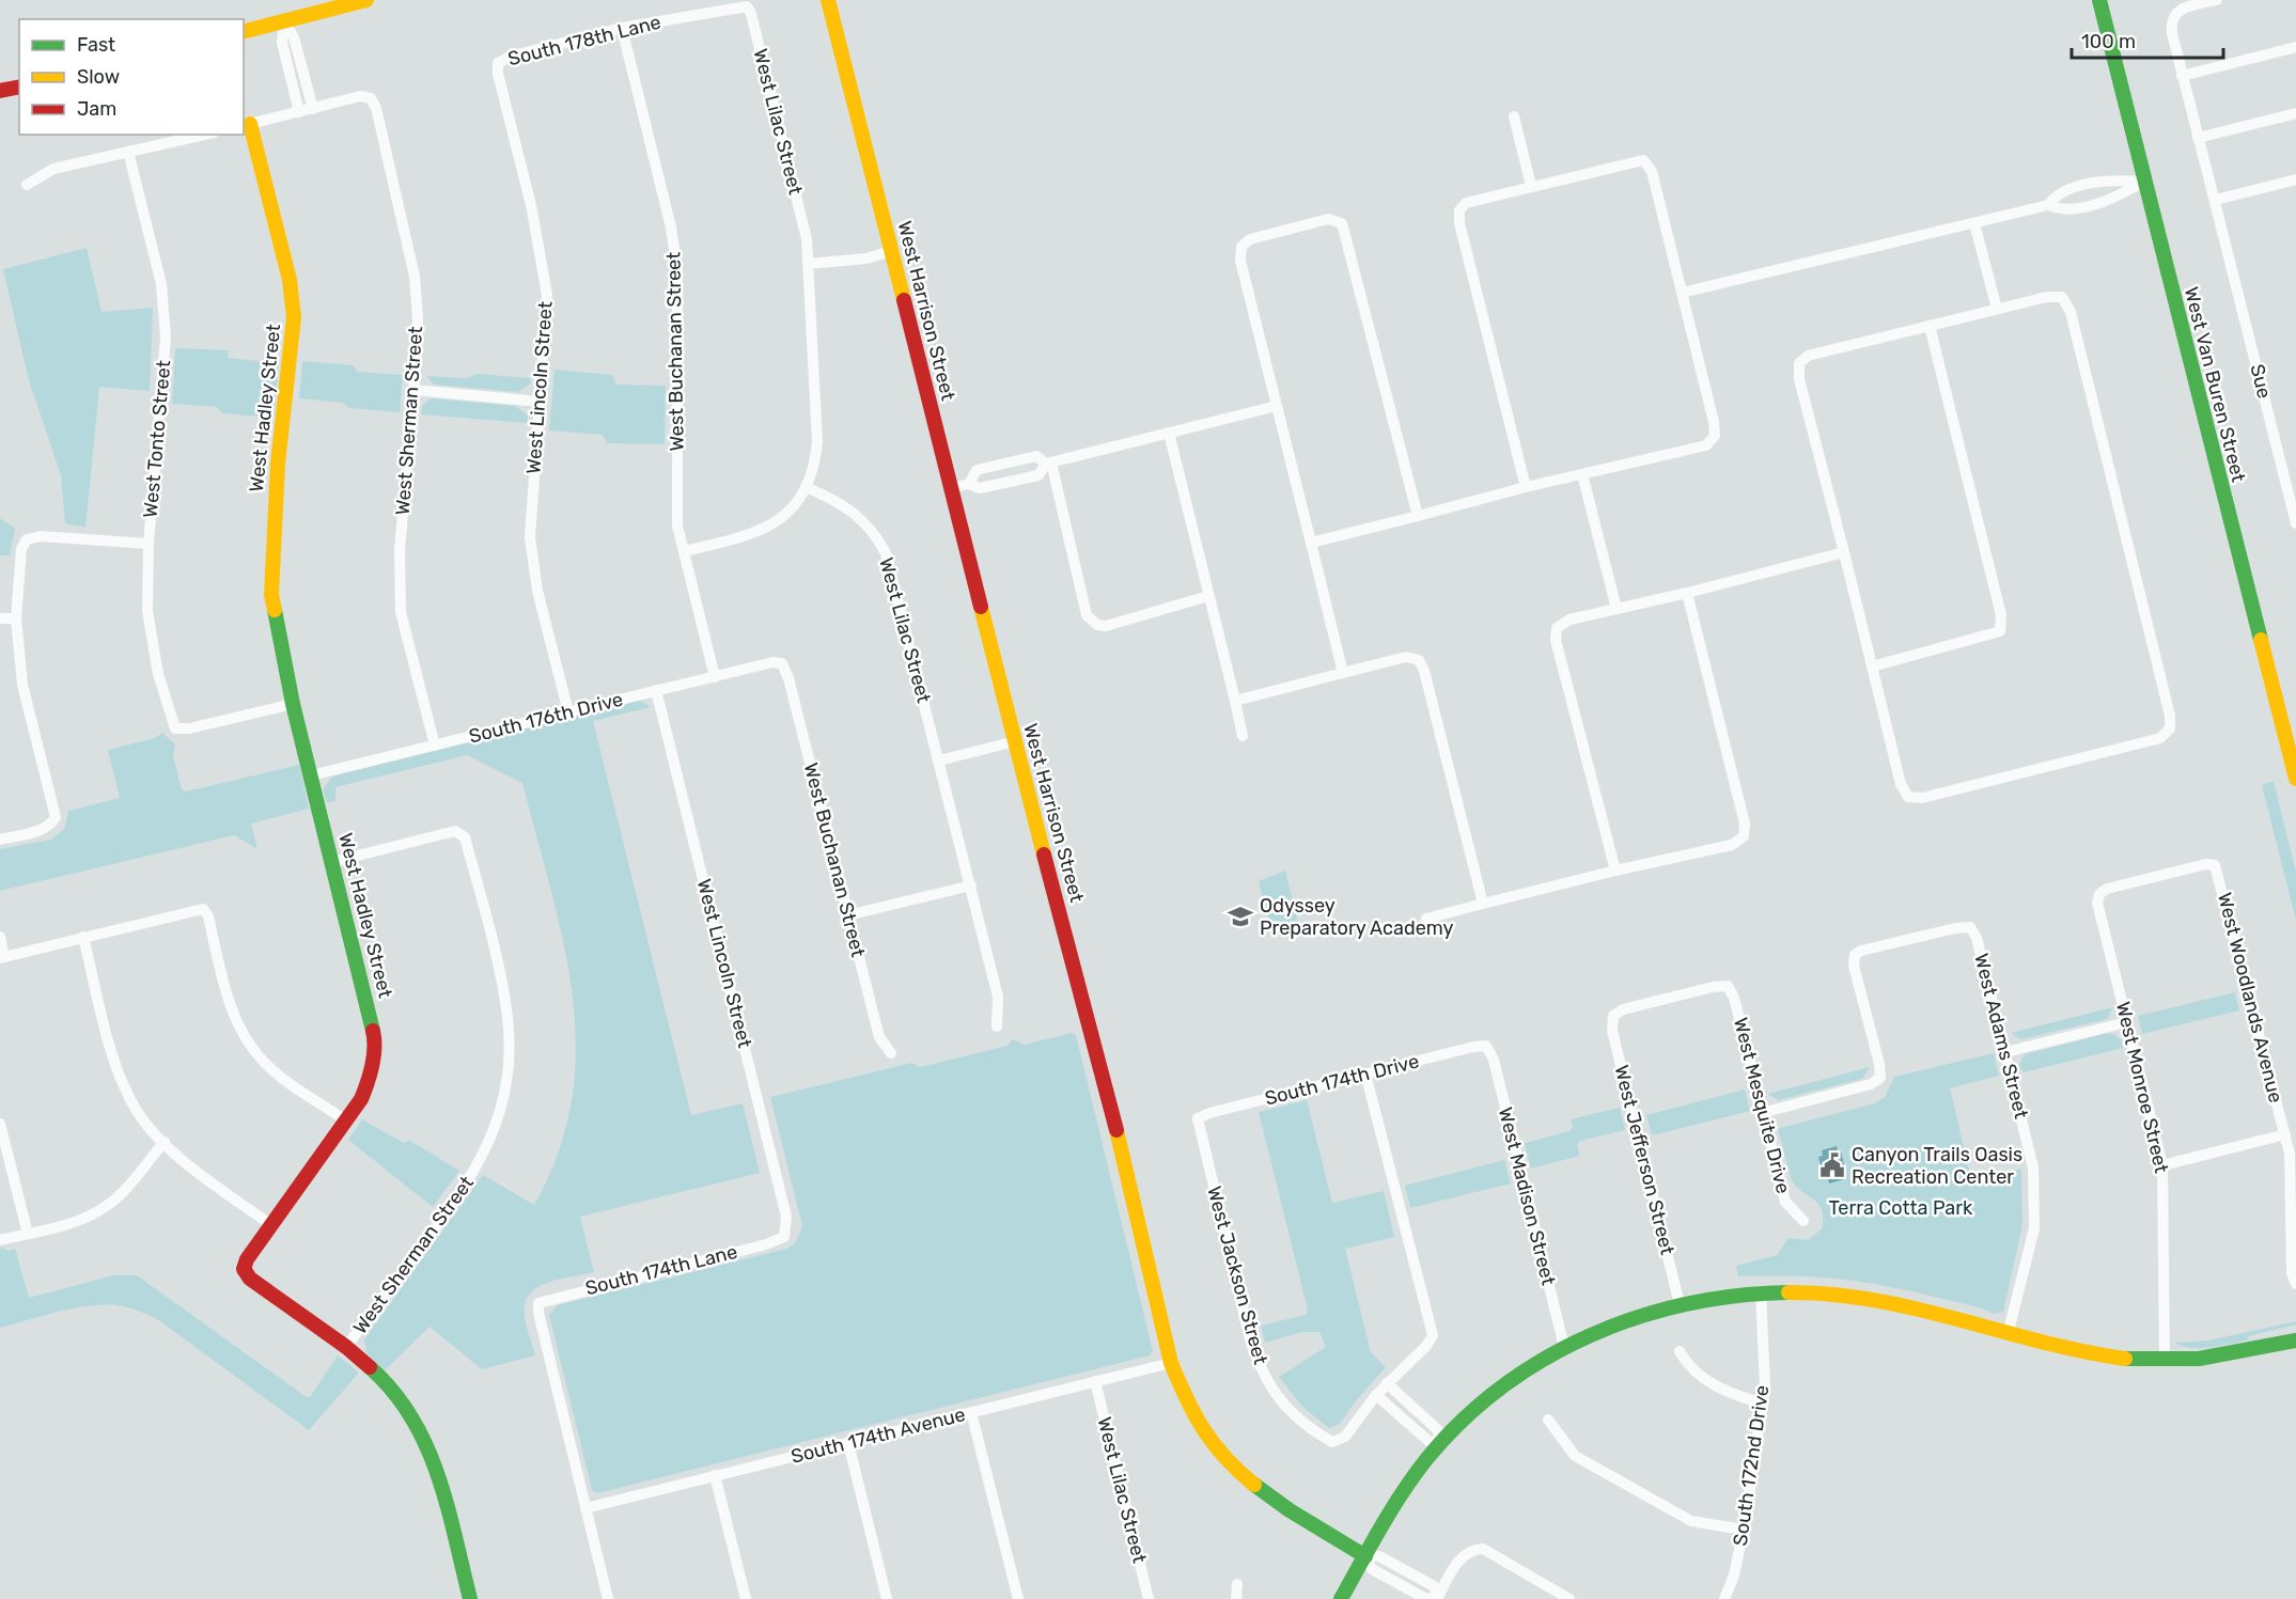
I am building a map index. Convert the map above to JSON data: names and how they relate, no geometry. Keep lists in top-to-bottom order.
{
  "streets": {
    "street": [
      "South 178th Lane",
      "West Lilac Street",
      "West Harrison Street",
      "West Buchanan Street",
      "Sue",
      "West Van Buren Street",
      "West Lincoln Street",
      "West Hadley Street",
      "West Sherman Street",
      "West Tonto Street",
      "South 176th Drive",
      "West Woodlands Avenue",
      "West Adams Street",
      "South 174th Drive",
      "West Monroe Street",
      "West Mesquite Drive",
      "West Jefferson Street",
      "West Madison Street",
      "South 174th Lane",
      "West Jackson Street",
      "South 174th Avenue",
      "South 172nd Drive"
    ]
  },
  "crossings": [
    ["South 178th Lane", "West Lilac Street"],
    ["South 178th Lane", "West Buchanan Street"],
    ["South 178th Lane", "West Lincoln Street"],
    ["West Lilac Street", "South 174th Avenue"],
    ["West Harrison Street", "South 174th Avenue"],
    ["West Buchanan Street", "South 176th Drive"],
    ["West Lincoln Street", "South 176th Drive"],
    ["West Lincoln Street", "South 174th Lane"],
    ["West Hadley Street", "West Sherman Street"],
    ["West Hadley Street", "West Tonto Street"],
    ["West Hadley Street", "South 176th Drive"],
    ["West Sherman Street", "South 176th Drive"],
    ["West Woodlands Avenue", "West Monroe Street"],
    ["West Adams Street", "West Mesquite Drive"],
    ["South 174th Drive", "West Madison Street"],
    ["South 174th Drive", "West Jackson Street"],
    ["West Mesquite Drive", "West Jefferson Street"],
    ["South 174th Lane", "South 174th Avenue"]
  ],
  "parks": ["Terra Cotta Park"],
  "places": {
    "school or university": ["Odyssey Preparatory Academy"],
    "public building": ["Canyon Trails Oasis Recreation Center"]
  },
  "legend": ["Fast", "Slow", "Jam"],
  "scale_bar": "100 m"
}
